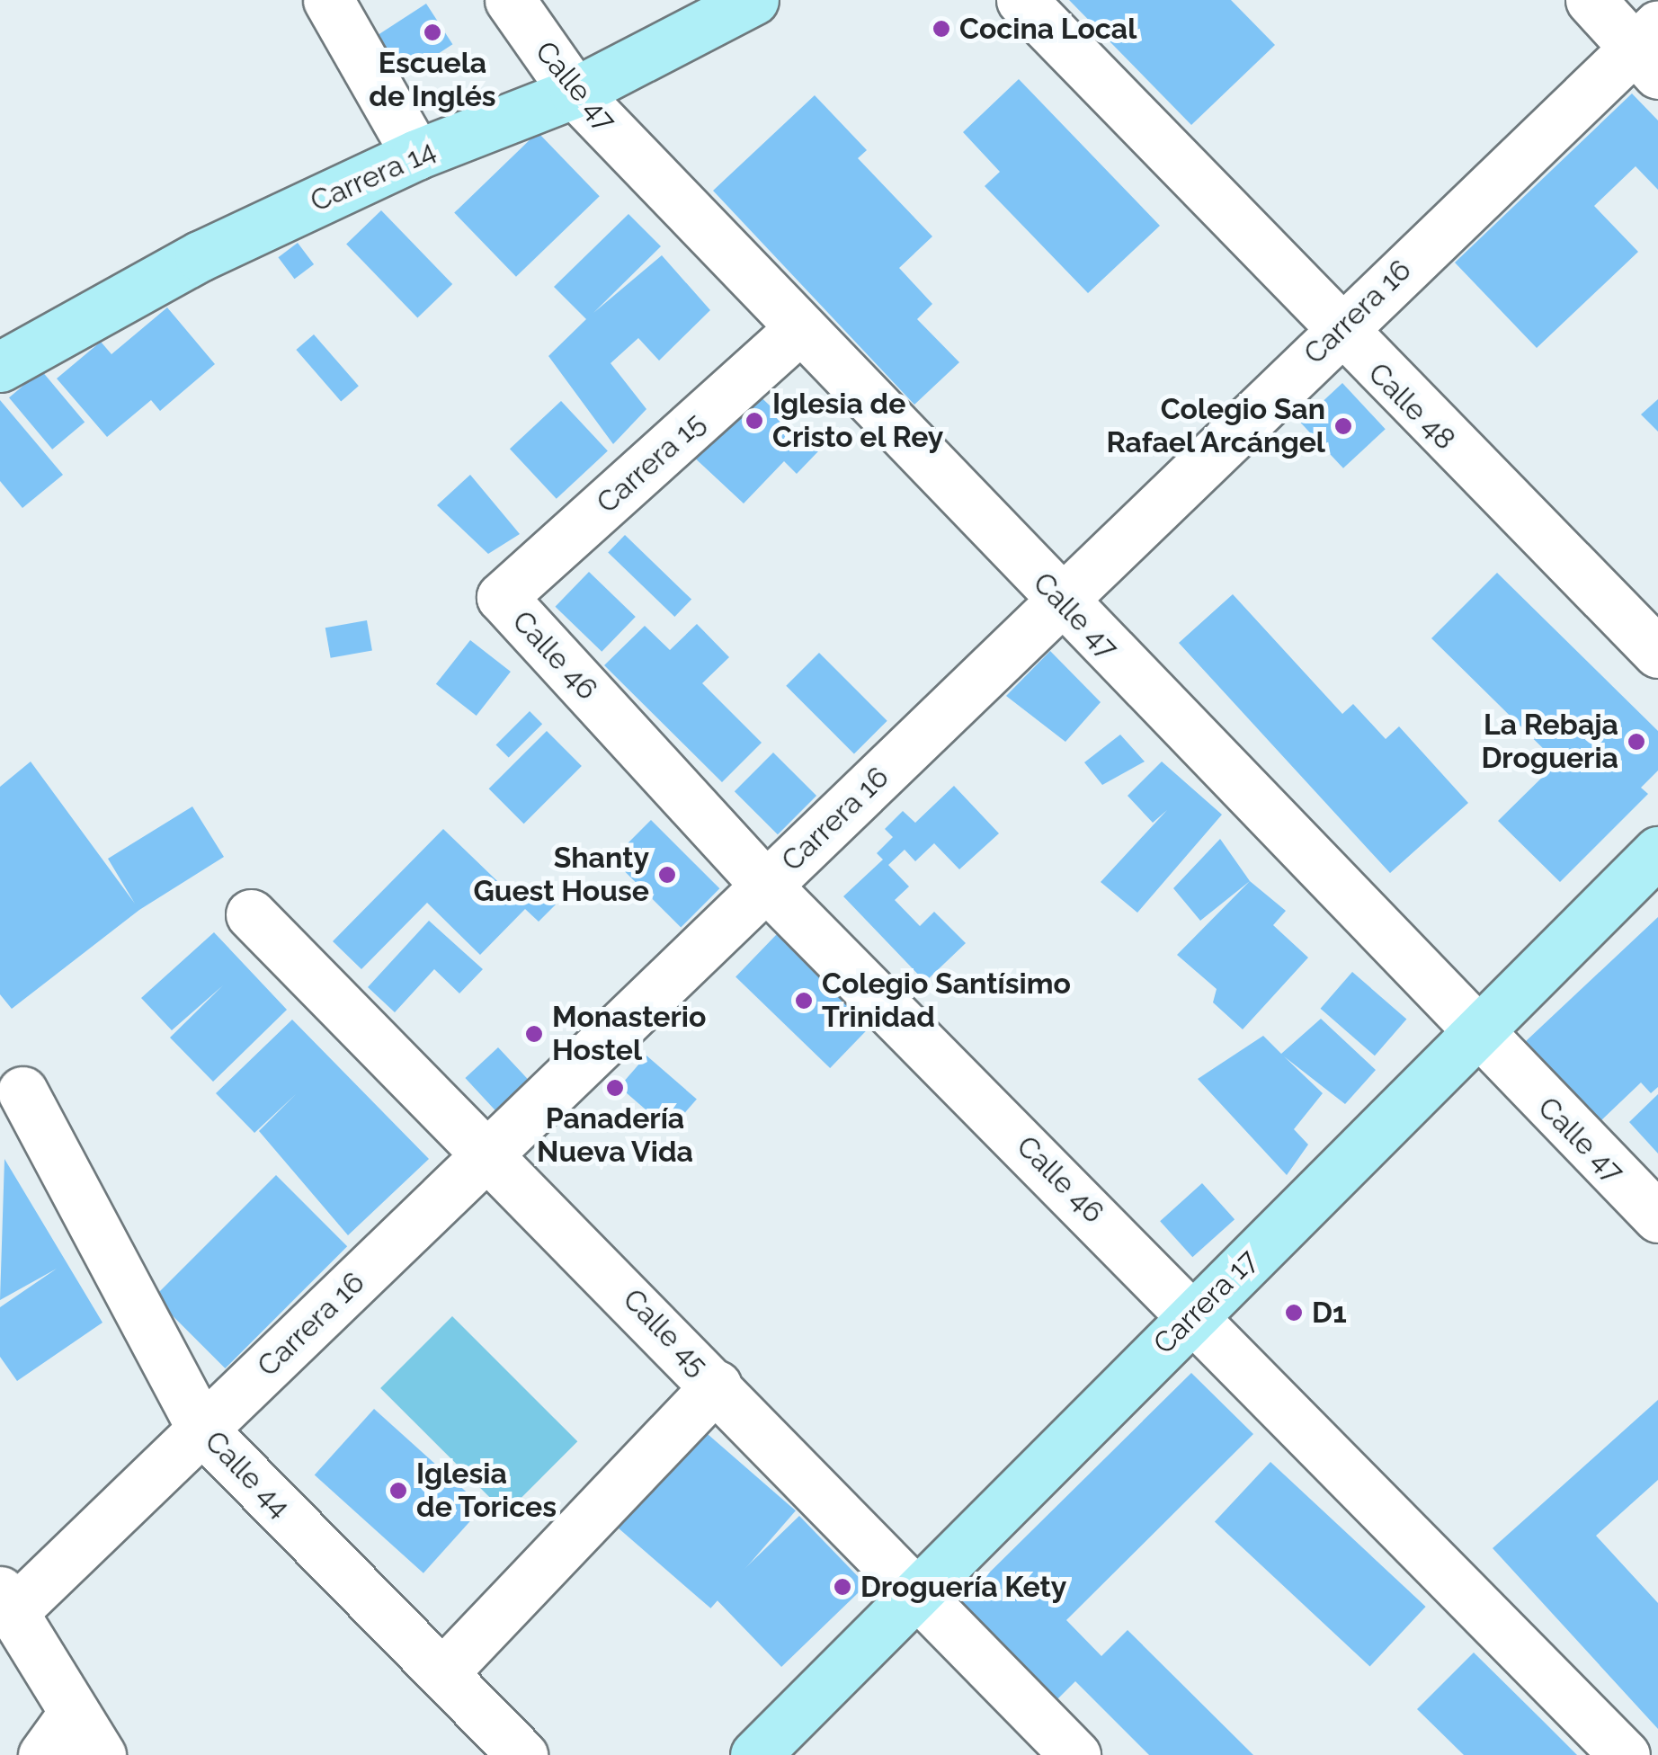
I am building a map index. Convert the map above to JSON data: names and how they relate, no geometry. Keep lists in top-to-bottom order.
{
  "streets": {
    "main road": ["Carrera 14", "Carrera 17"],
    "street": [
      "Calle 47",
      "Carrera 16",
      "Calle 48",
      "Carrera 15",
      "Calle 46",
      "Calle 45",
      "Calle 44"
    ]
  },
  "crossings": [
    ["Calle 47", "Carrera 14"],
    ["Calle 47", "Carrera 16"],
    ["Calle 47", "Carrera 15"],
    ["Calle 47", "Carrera 17"],
    ["Carrera 16", "Calle 48"],
    ["Carrera 16", "Calle 46"],
    ["Carrera 16", "Calle 45"],
    ["Carrera 16", "Calle 44"],
    ["Carrera 15", "Calle 46"],
    ["Calle 46", "Carrera 17"],
    ["Carrera 17", "Calle 45"]
  ],
  "places": [
    "Cocina Local",
    "Escuela de Inglés",
    "Iglesia de Cristo el Rey",
    "Colegio San Rafael Arcángel",
    "La Rebaja Drogueria",
    "Shanty Guest House",
    "Colegio Santísimo Trinidad",
    "Monasterio Hostel",
    "Panadería Nueva Vida",
    "D1",
    "Iglesia de Torices",
    "Droguería Kety"
  ]
}
